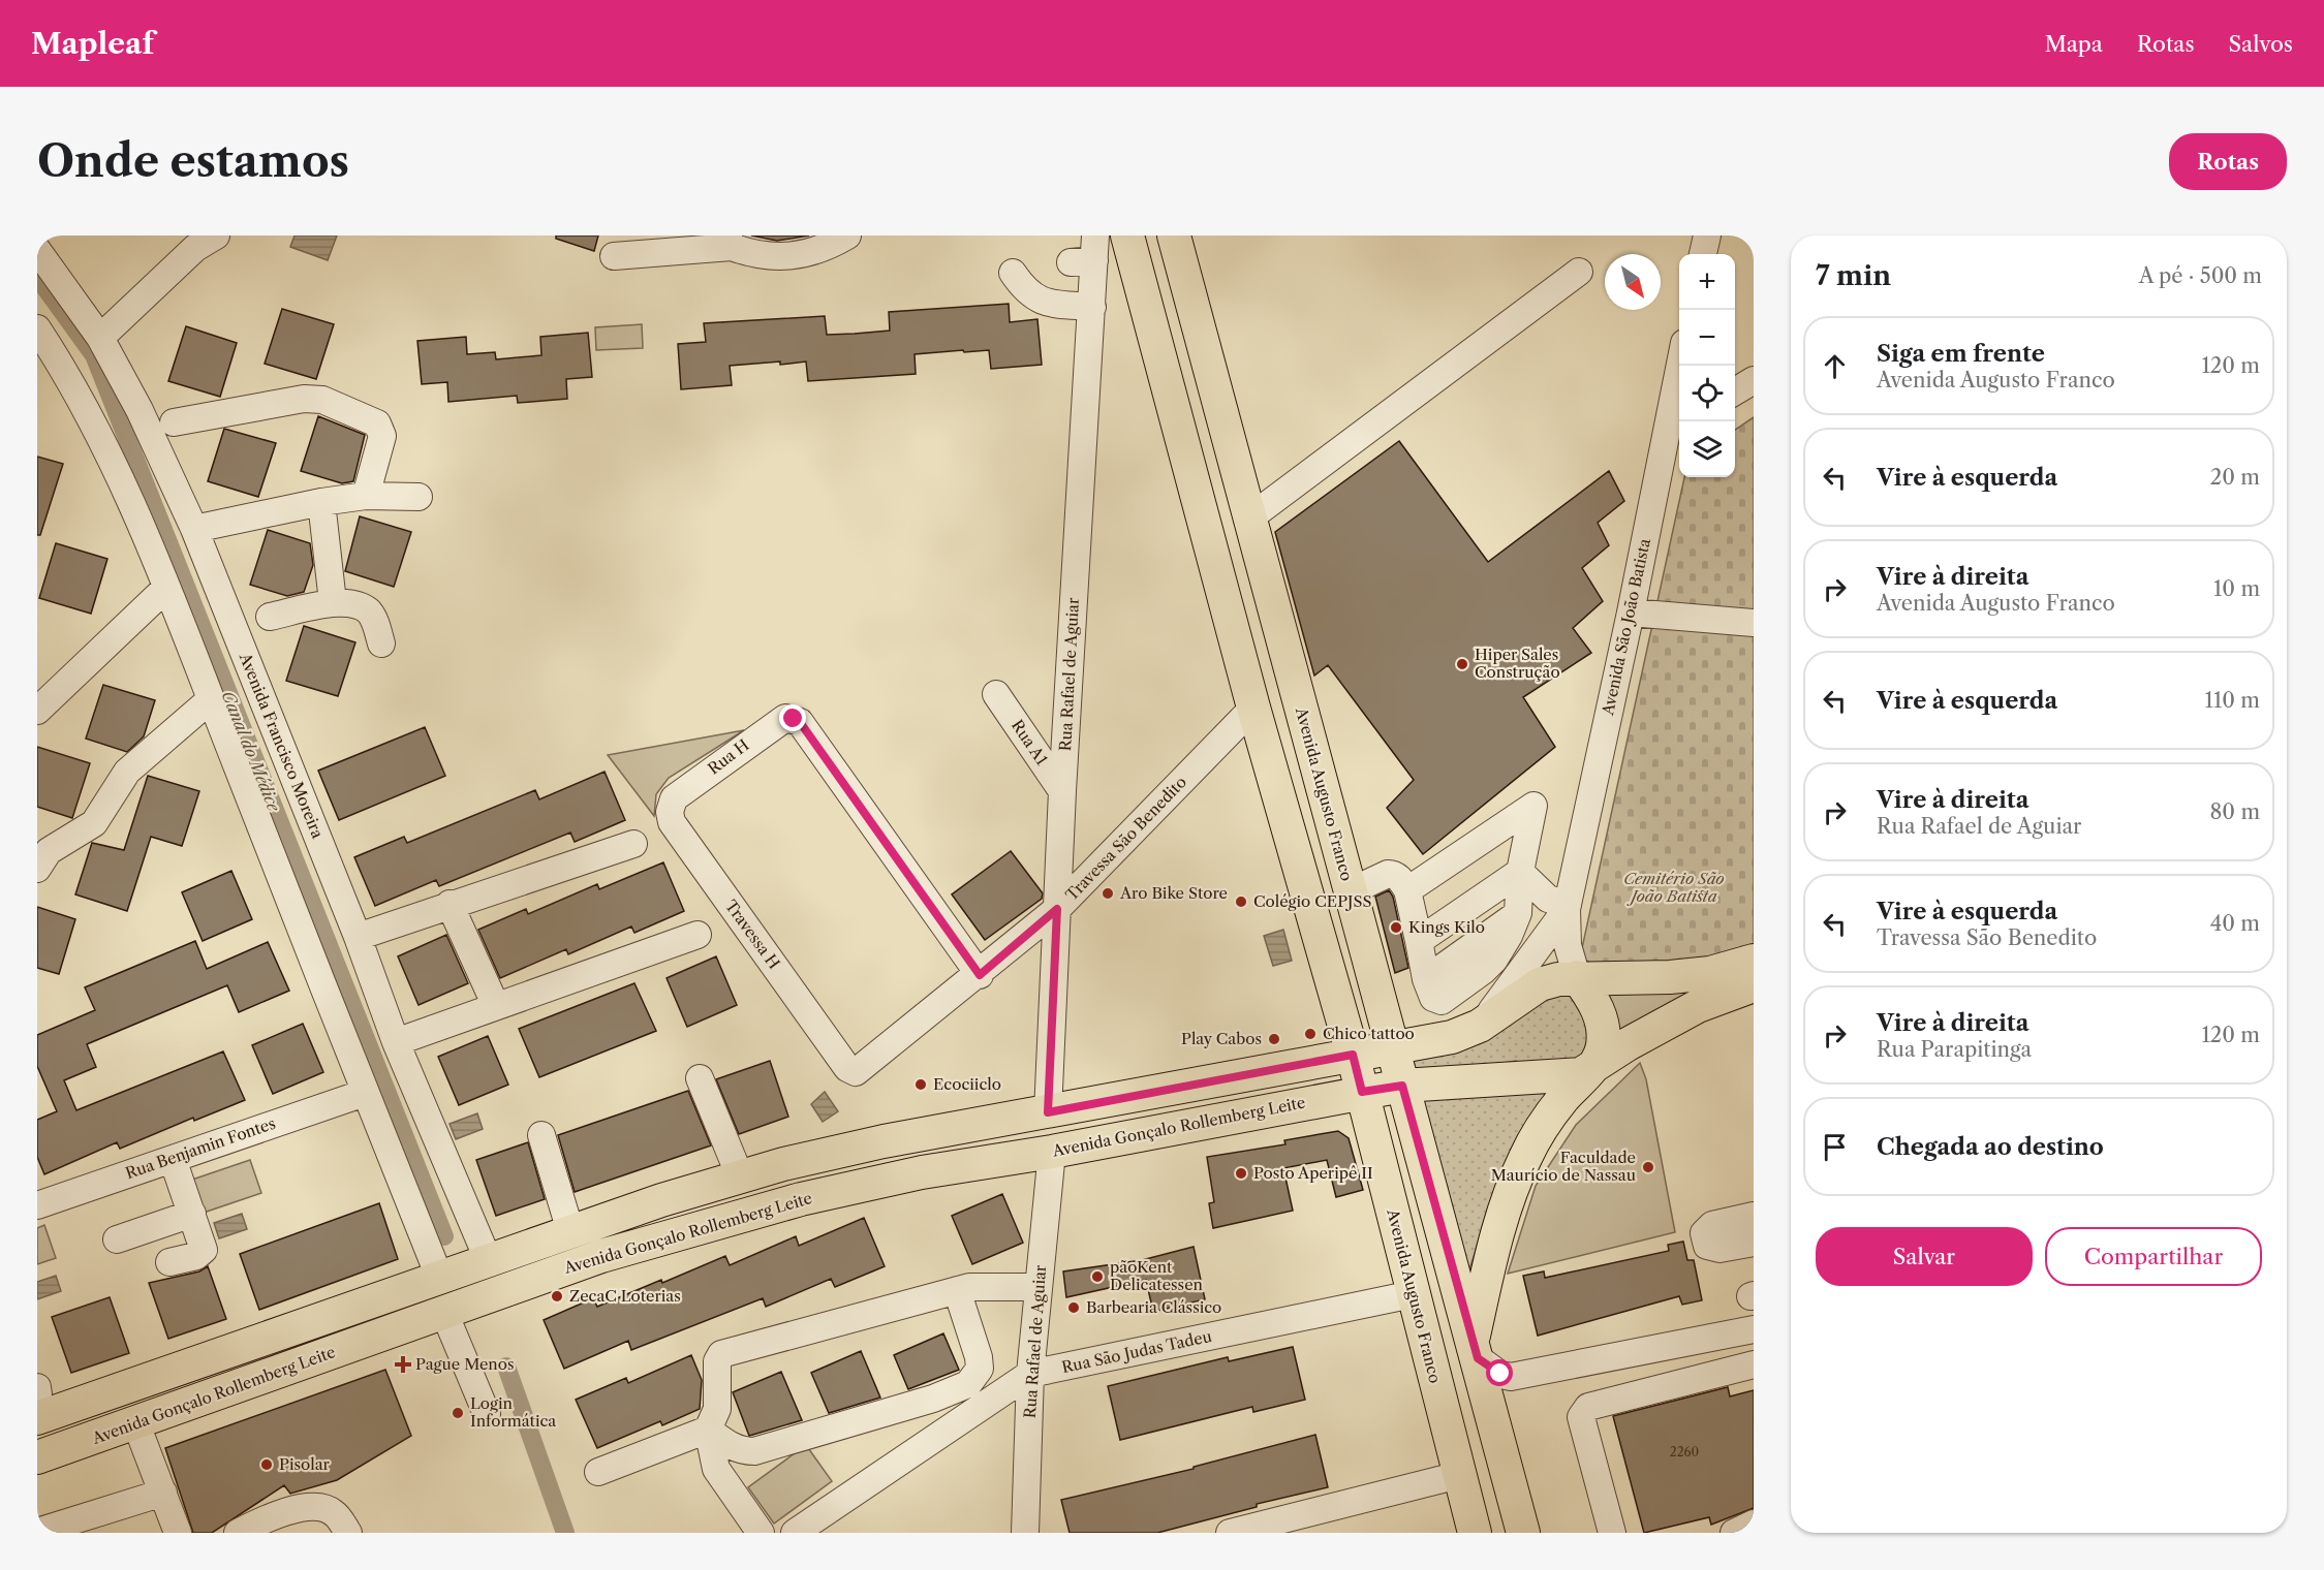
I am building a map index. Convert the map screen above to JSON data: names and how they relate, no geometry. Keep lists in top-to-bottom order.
{
  "streets": {
    "main road": ["Avenida Augusto Franco", "Avenida Gonçalo Rollemberg Leite"],
    "street": [
      "Avenida São João Batista",
      "Rua Rafael de Aguiar",
      "Rua A1",
      "Avenida Francisco Moreira",
      "Rua H",
      "Travessa São Benedito",
      "Travessa H",
      "Rua Benjamin Fontes",
      "Rua São Judas Tadeu"
    ]
  },
  "crossings": [
    ["Rua Rafael de Aguiar", "Rua A1"],
    ["Rua Rafael de Aguiar", "Travessa São Benedito"],
    ["Rua Rafael de Aguiar", "Avenida Gonçalo Rollemberg Leite"],
    ["Rua Rafael de Aguiar", "Rua São Judas Tadeu"],
    ["Rua H", "Travessa São Benedito"],
    ["Rua H", "Travessa H"],
    ["Avenida Augusto Franco", "Travessa São Benedito"],
    ["Avenida Augusto Franco", "Avenida Gonçalo Rollemberg Leite"],
    ["Avenida Augusto Franco", "Rua São Judas Tadeu"],
    ["Travessa São Benedito", "Travessa H"]
  ],
  "water": ["Canal do Médice"],
  "parks": ["Cemitério São João Batista"],
  "places": {
    "other": [
      "Hiper Sales Construção",
      "Aro Bike Store",
      "Colégio CEPJSS",
      "Kings Kilo",
      "Chico tattoo",
      "Play Cabos",
      "Ecociiclo",
      "Faculdade Maurício de Nassau",
      "Posto Aperipê II",
      "pãoKent Delicatessen",
      "ZecaC Loterias",
      "Barbearia Clássico",
      "Login Informática",
      "Pisolar"
    ],
    "health": ["Pague Menos"]
  },
  "house_numbers": ["2260"],
  "north": "bottom right",
  "page": {
    "header": "Mapleaf",
    "nav": ["Mapa", "Rotas", "Salvos"],
    "buttons": [
      "Rotas",
      ["Salvar", "Compartilhar"]
    ],
    "title": "Onde estamos",
    "heading": ["7 min", "A pé · 500 m"],
    "map_buttons": ["+", "−"],
    "list": [
      ["Siga em frente", "Avenida Augusto Franco", "120 m"],
      ["Vire à esquerda", "20 m"],
      ["Vire à direita", "Avenida Augusto Franco", "10 m"],
      ["Vire à esquerda", "110 m"],
      ["Vire à direita", "Rua Rafael de Aguiar", "80 m"],
      ["Vire à esquerda", "Travessa São Benedito", "40 m"],
      ["Vire à direita", "Rua Parapitinga", "120 m"],
      "Chegada ao destino"
    ]
  }
}
